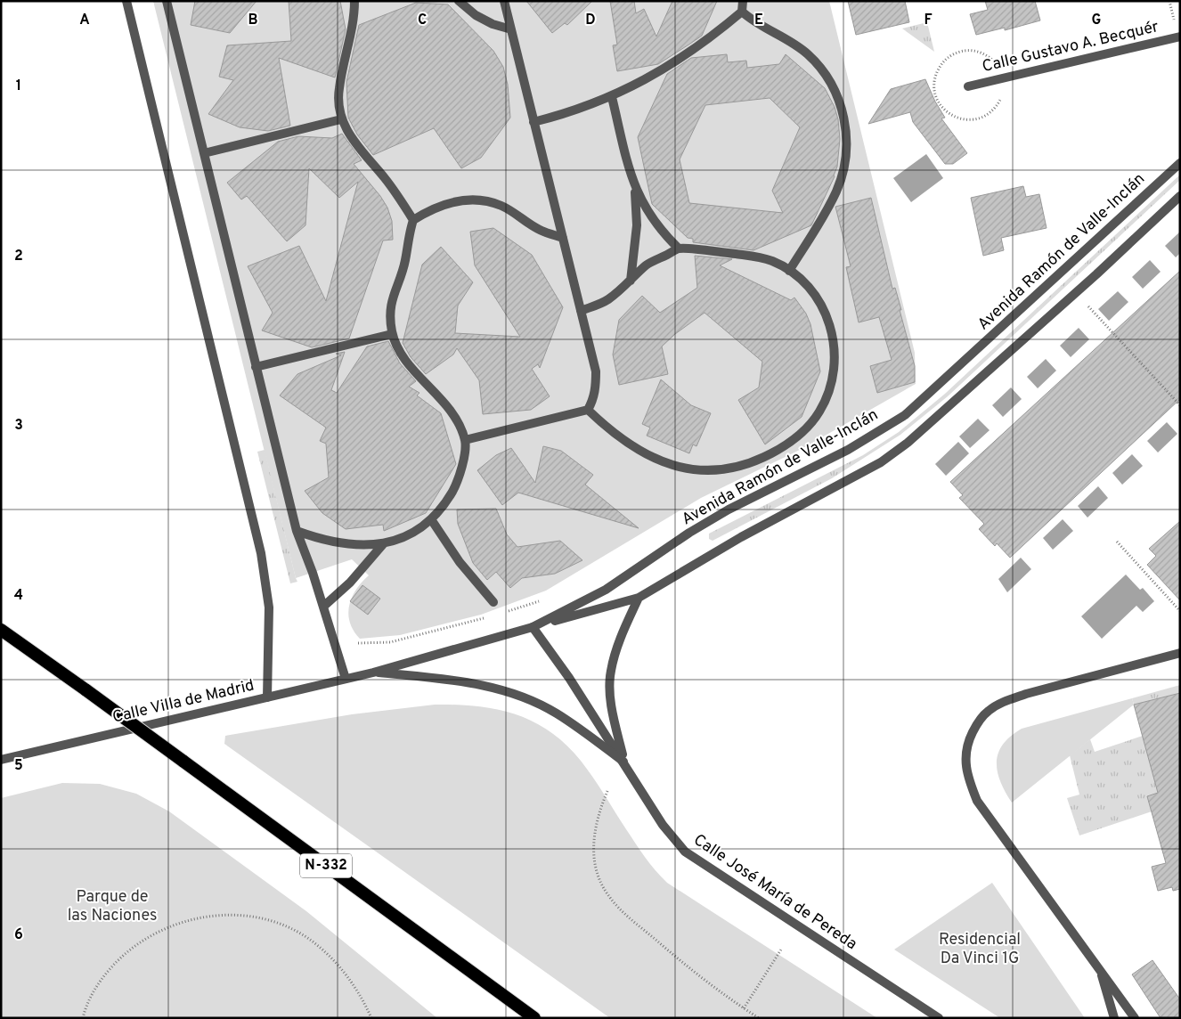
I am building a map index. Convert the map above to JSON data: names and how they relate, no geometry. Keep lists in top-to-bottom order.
{
  "streets": {
    "highway": ["N-332"],
    "street": [
      "Calle Gustavo A. Becquér",
      "Avenida Ramón de Valle-Inclán",
      "Calle Villa de Madrid",
      "Calle José María de Pereda"
    ]
  },
  "crossings": [
    ["Avenida Ramón de Valle-Inclán", "Calle Villa de Madrid"],
    ["Avenida Ramón de Valle-Inclán", "Calle José María de Pereda"],
    ["Calle Villa de Madrid", "Calle José María de Pereda"]
  ],
  "parks": ["Parque de las Naciones", "Residencial Da Vinci 1G"],
  "grid": {
    "columns": [
      "A",
      "B",
      "C",
      "D",
      "E",
      "F",
      "G"
    ],
    "rows": [
      "1",
      "2",
      "3",
      "4",
      "5",
      "6"
    ]
  }
}
